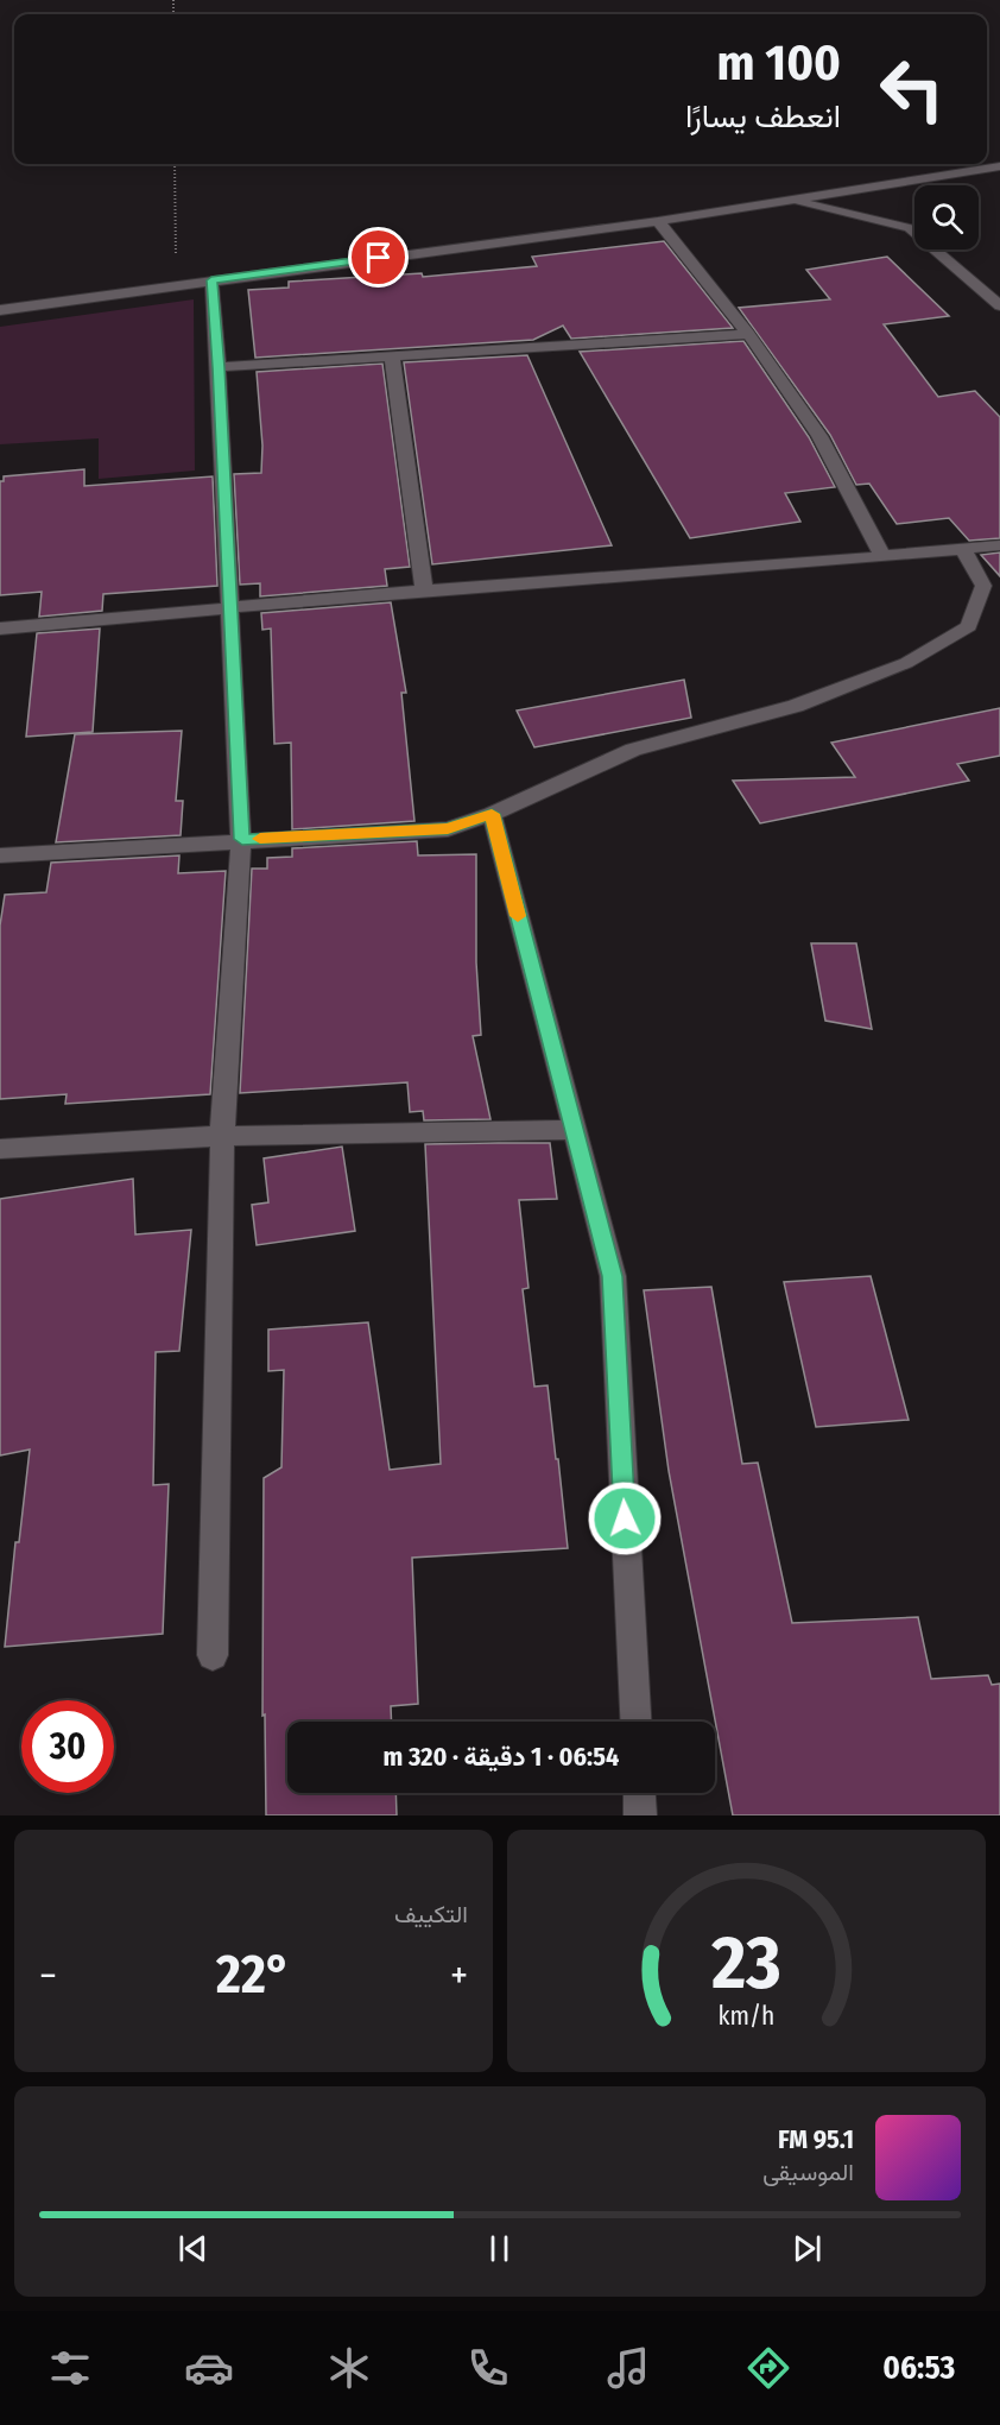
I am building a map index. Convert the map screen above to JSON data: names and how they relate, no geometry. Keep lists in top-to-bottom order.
{
  "page": {
    "turn": ["100 m", "انعطف يسارًا"],
    "limit": "30",
    "trip": "06:54 · 1 دقيقة · 320 m",
    "tile": "التكييف",
    "heat": ["−", "22°", "+"],
    "song": ["95.1 FM", "الموسيقى"],
    "tabs": "06:53",
    "gauge": ["23", "km/h"]
  }
}
